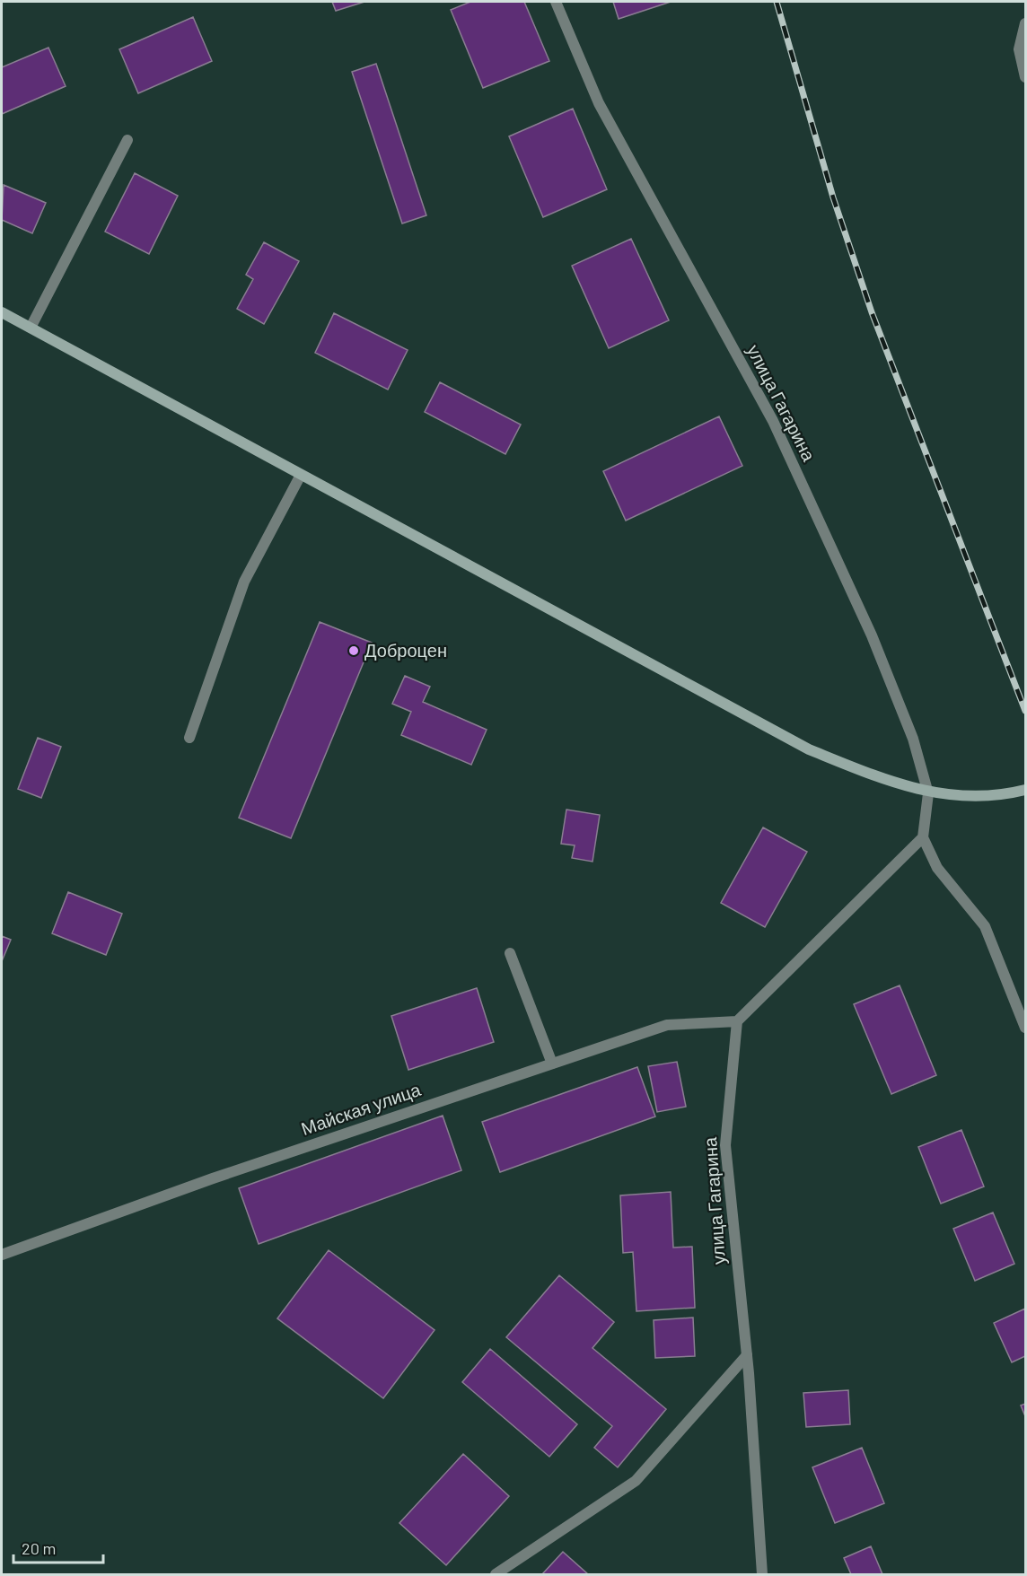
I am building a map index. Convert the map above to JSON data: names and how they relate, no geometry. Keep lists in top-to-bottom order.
{
  "streets": {
    "street": ["улица Гагарина", "Майская улица"]
  },
  "crossings": [
    ["улица Гагарина", "Майская улица"]
  ],
  "places": ["Доброцен"],
  "scale_bar": "20 m"
}
